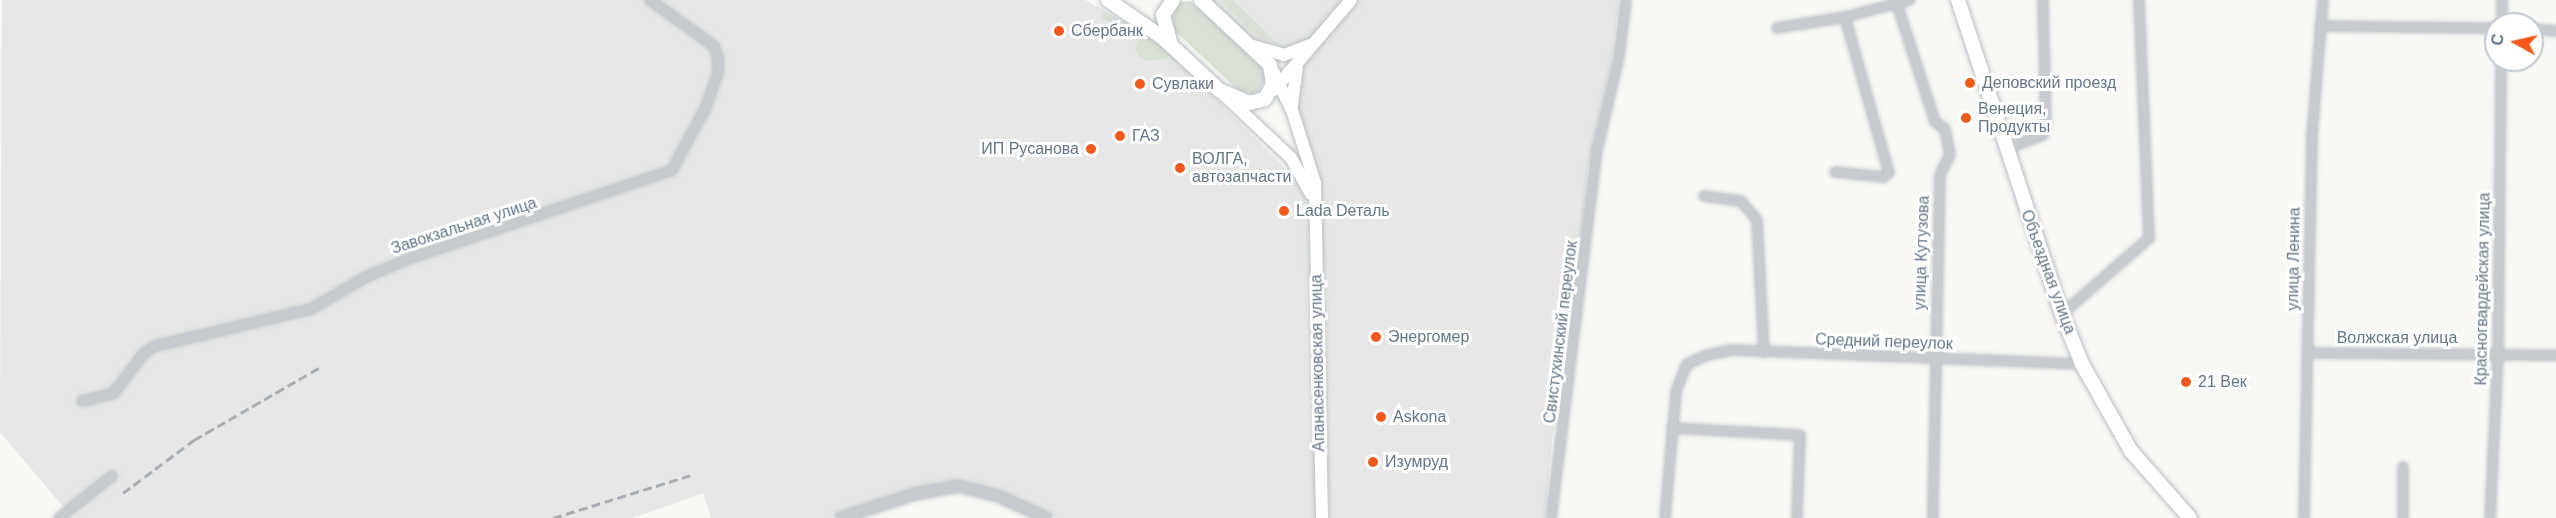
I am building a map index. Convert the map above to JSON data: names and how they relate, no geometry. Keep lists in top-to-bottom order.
{
  "streets": {
    "main road": ["Объездная улица", "Апанасенковская улица"],
    "street": [
      "Завокзальная улица",
      "улица Кутузова",
      "улица Ленина",
      "Красногвардейская улица",
      "Свистухинский переулок",
      "Волжская улица",
      "Средний переулок"
    ]
  },
  "crossings": [
    ["улица Кутузова", "Средний переулок"],
    ["улица Ленина", "Волжская улица"],
    ["Объездная улица", "Средний переулок"],
    ["Красногвардейская улица", "Волжская улица"]
  ],
  "places": [
    "Сбербанк",
    "Деповский проезд",
    "Сувлаки",
    "Венеция, Продукты",
    "ГАЗ",
    "ИП Русанова",
    "ВОЛГА, автозапчасти",
    "Lada Dеталь",
    "Энергомер",
    "21 Век",
    "Askona",
    "Изумруд"
  ],
  "north": "left"
}
